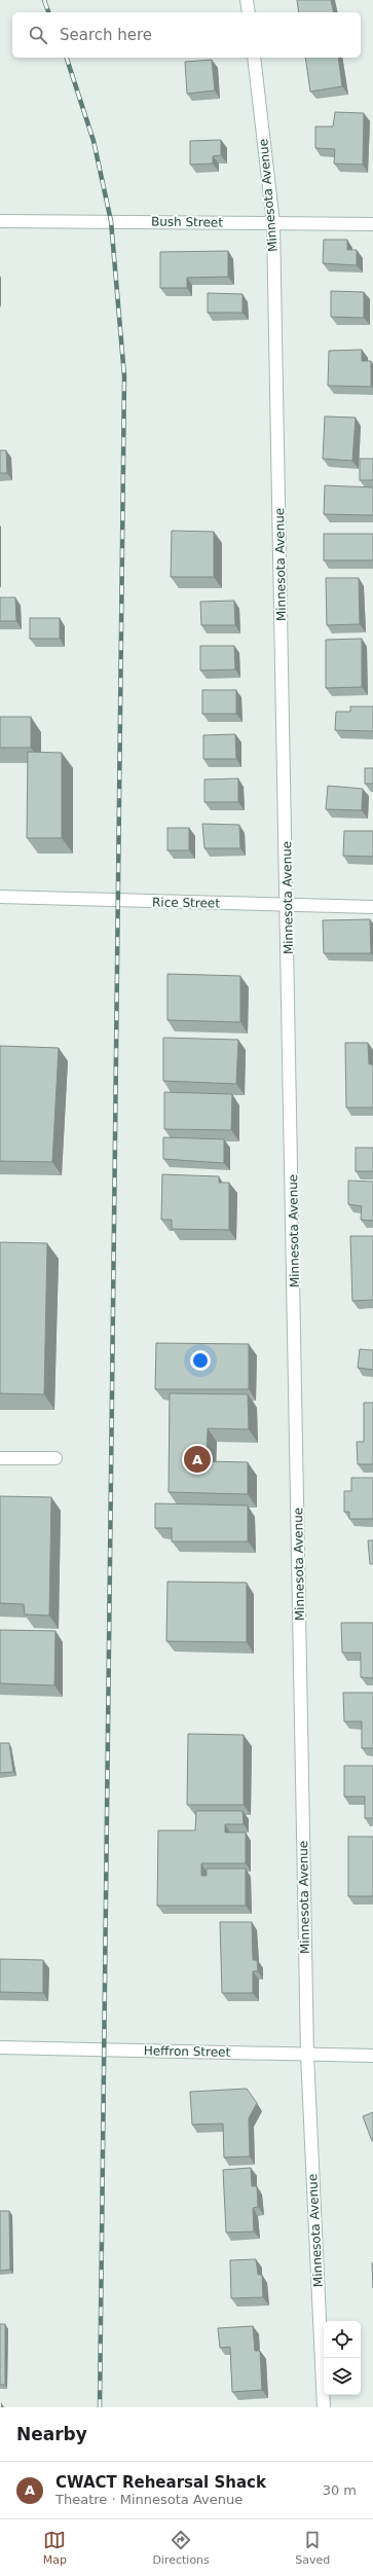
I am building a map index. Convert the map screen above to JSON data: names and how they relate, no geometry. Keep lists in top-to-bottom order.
{
  "streets": {
    "street": [
      "Minnesota Avenue",
      "Bush Street",
      "Rice Street",
      "Heffron Street"
    ]
  },
  "crossings": [
    ["Minnesota Avenue", "Bush Street"],
    ["Minnesota Avenue", "Rice Street"],
    ["Minnesota Avenue", "Heffron Street"]
  ],
  "page": {
    "search": "Search here",
    "pins": "A",
    "heading": "Nearby",
    "list": [
      {
        "mark": "A",
        "name": "CWACT Rehearsal Shack",
        "note": "Theatre · Minnesota Avenue",
        "value": "30 m"
      }
    ],
    "nav": ["Map", "Directions", "Saved"]
  }
}
